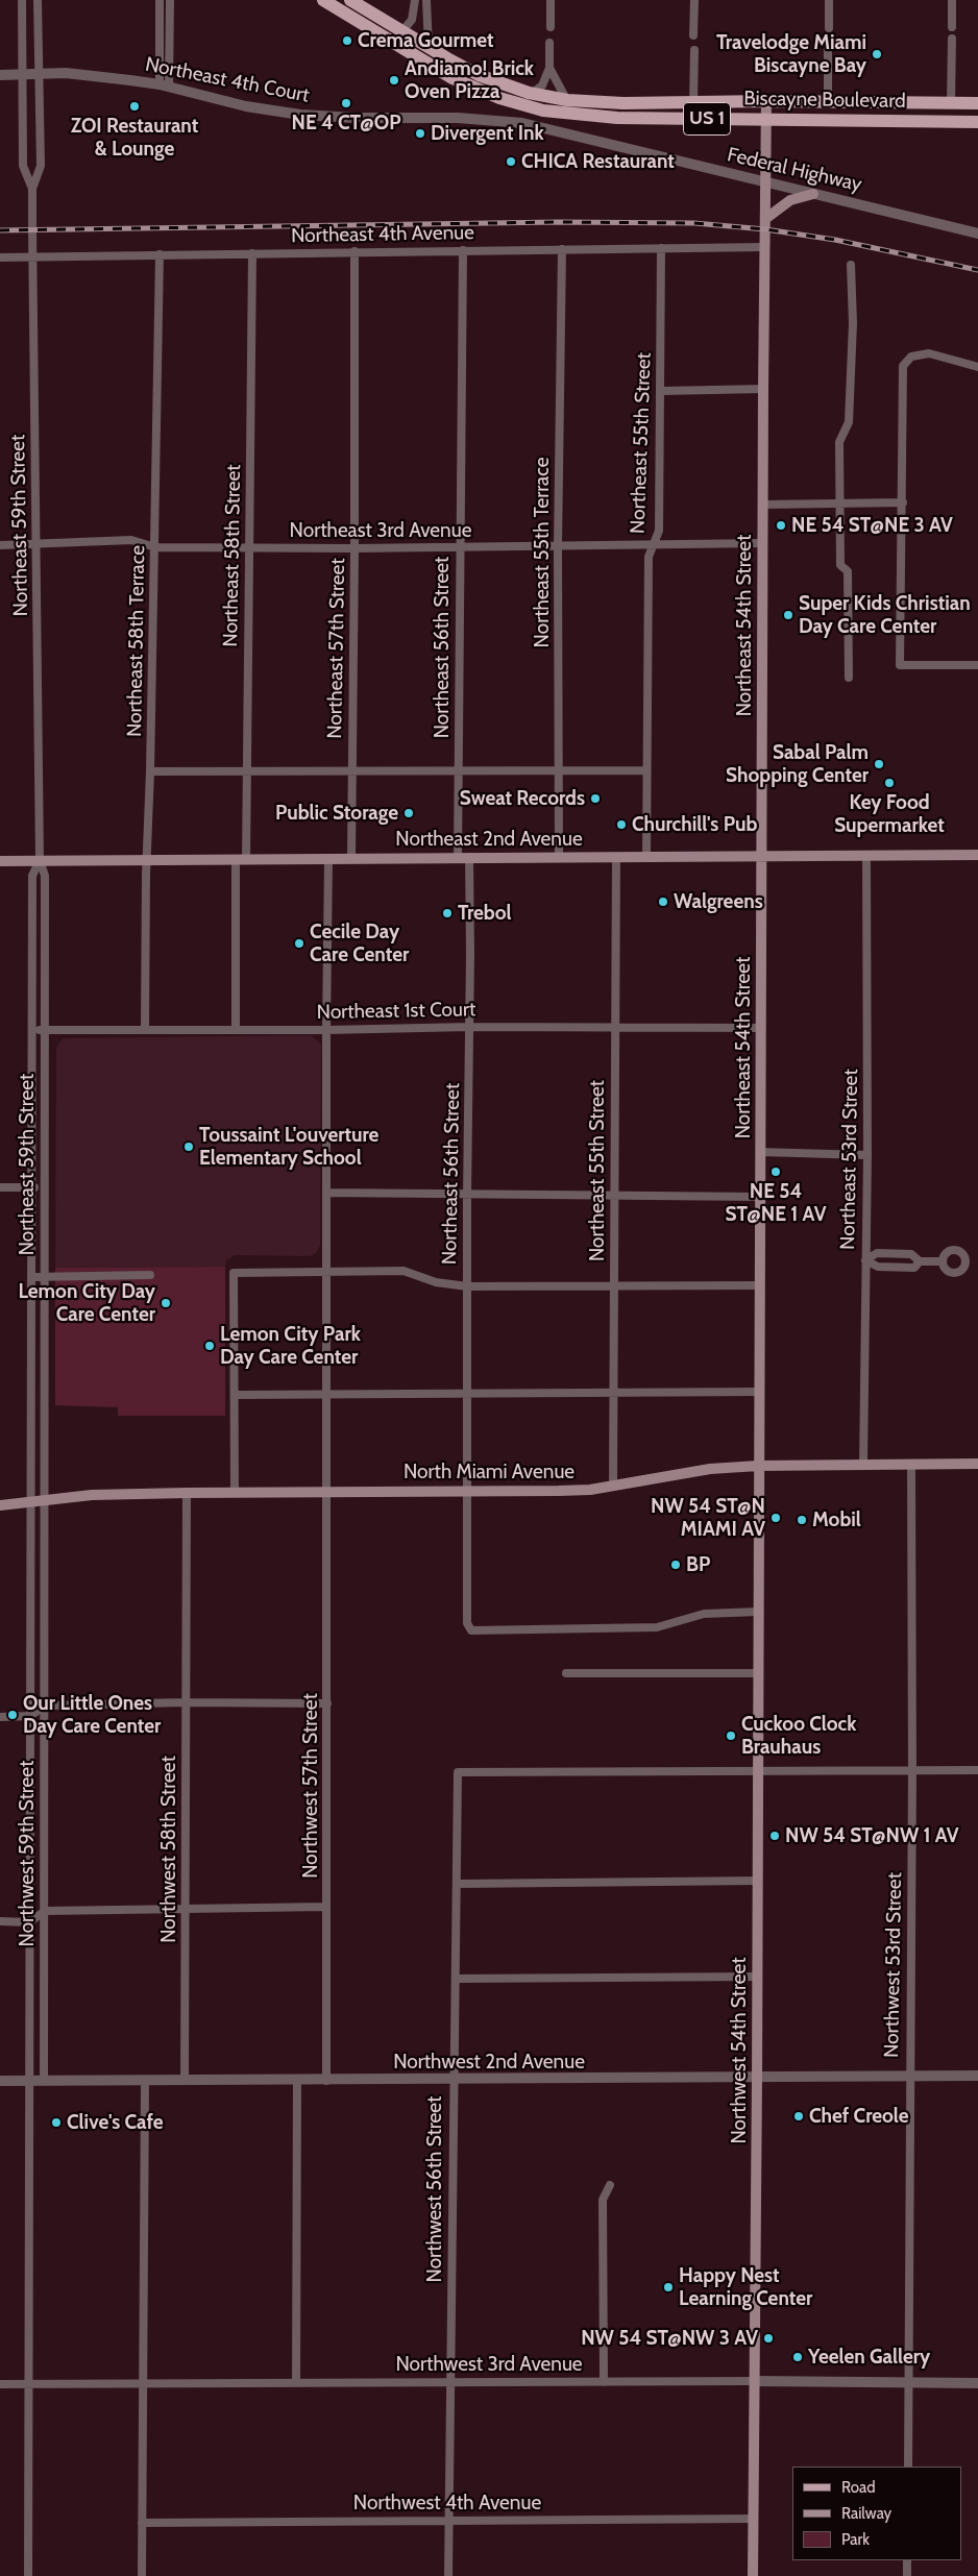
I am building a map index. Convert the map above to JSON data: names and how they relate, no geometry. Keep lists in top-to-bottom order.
{
  "streets": {
    "main road": [
      "Biscayne Boulevard",
      "US 1",
      "Northeast 54th Street",
      "Northeast 2nd Avenue",
      "North Miami Avenue",
      "Northwest 54th Street"
    ],
    "street": [
      "Northeast 4th Court",
      "Federal Highway",
      "Northeast 4th Avenue",
      "Northeast 55th Street",
      "Northeast 59th Street",
      "Northeast 3rd Avenue",
      "Northeast 55th Terrace",
      "Northeast 58th Street",
      "Northeast 58th Terrace",
      "Northeast 56th Street",
      "Northeast 57th Street",
      "Northeast 1st Court",
      "Northeast 53rd Street",
      "Northwest 57th Street",
      "Northwest 58th Street",
      "Northwest 59th Street",
      "Northwest 53rd Street",
      "Northwest 2nd Avenue",
      "Northwest 56th Street",
      "Northwest 3rd Avenue",
      "Northwest 4th Avenue"
    ]
  },
  "crossings": [
    ["Northeast 4th Court", "Federal Highway"],
    ["Northeast 4th Court", "Northeast 59th Street"],
    ["Biscayne Boulevard", "Northeast 54th Street"],
    ["Federal Highway", "Northeast 54th Street"],
    ["Northeast 4th Avenue", "Northeast 55th Street"],
    ["Northeast 4th Avenue", "Northeast 59th Street"],
    ["Northeast 4th Avenue", "Northeast 55th Terrace"],
    ["Northeast 4th Avenue", "Northeast 58th Street"],
    ["Northeast 4th Avenue", "Northeast 54th Street"],
    ["Northeast 4th Avenue", "Northeast 58th Terrace"],
    ["Northeast 4th Avenue", "Northeast 56th Street"],
    ["Northeast 4th Avenue", "Northeast 57th Street"],
    ["Northeast 55th Street", "Northeast 3rd Avenue"],
    ["Northeast 55th Street", "Northeast 2nd Avenue"],
    ["Northeast 55th Street", "Northeast 1st Court"],
    ["Northeast 55th Street", "North Miami Avenue"],
    ["Northeast 59th Street", "Northeast 3rd Avenue"],
    ["Northeast 59th Street", "Northeast 2nd Avenue"],
    ["Northeast 59th Street", "Northeast 1st Court"],
    ["Northeast 59th Street", "North Miami Avenue"],
    ["Northeast 59th Street", "Northwest 59th Street"],
    ["Northeast 3rd Avenue", "Northeast 55th Terrace"],
    ["Northeast 3rd Avenue", "Northeast 58th Street"],
    ["Northeast 3rd Avenue", "Northeast 54th Street"],
    ["Northeast 3rd Avenue", "Northeast 58th Terrace"],
    ["Northeast 3rd Avenue", "Northeast 56th Street"],
    ["Northeast 3rd Avenue", "Northeast 57th Street"],
    ["Northeast 55th Terrace", "Northeast 2nd Avenue"],
    ["Northeast 58th Street", "Northeast 2nd Avenue"],
    ["Northeast 58th Street", "Northeast 1st Court"],
    ["Northeast 54th Street", "Northeast 2nd Avenue"],
    ["Northeast 54th Street", "Northeast 1st Court"],
    ["Northeast 54th Street", "North Miami Avenue"],
    ["Northeast 54th Street", "Northwest 54th Street"],
    ["Northeast 58th Terrace", "Northeast 2nd Avenue"],
    ["Northeast 58th Terrace", "Northeast 1st Court"],
    ["Northeast 56th Street", "Northeast 2nd Avenue"],
    ["Northeast 56th Street", "Northeast 1st Court"],
    ["Northeast 56th Street", "North Miami Avenue"],
    ["Northeast 57th Street", "Northeast 2nd Avenue"],
    ["Northeast 2nd Avenue", "Northeast 53rd Street"],
    ["Northeast 53rd Street", "North Miami Avenue"],
    ["North Miami Avenue", "Northwest 57th Street"],
    ["North Miami Avenue", "Northwest 58th Street"],
    ["North Miami Avenue", "Northwest 59th Street"],
    ["North Miami Avenue", "Northwest 53rd Street"],
    ["Northwest 57th Street", "Northwest 2nd Avenue"],
    ["Northwest 58th Street", "Northwest 2nd Avenue"],
    ["Northwest 59th Street", "Northwest 2nd Avenue"],
    ["Northwest 59th Street", "Northwest 3rd Avenue"],
    ["Northwest 53rd Street", "Northwest 2nd Avenue"],
    ["Northwest 53rd Street", "Northwest 3rd Avenue"],
    ["Northwest 54th Street", "Northwest 2nd Avenue"],
    ["Northwest 54th Street", "Northwest 56th Street"],
    ["Northwest 54th Street", "Northwest 3rd Avenue"],
    ["Northwest 54th Street", "Northwest 4th Avenue"],
    ["Northwest 2nd Avenue", "Northwest 56th Street"],
    ["Northwest 56th Street", "Northwest 3rd Avenue"],
    ["Northwest 56th Street", "Northwest 4th Avenue"]
  ],
  "places": [
    "Crema Gourmet",
    "Travelodge Miami Biscayne Bay",
    "Andiamo! Brick Oven Pizza",
    "NE 4 CT@OP",
    "ZOI Restaurant & Lounge",
    "Divergent Ink",
    "CHICA Restaurant",
    "NE 54 ST@NE 3 AV",
    "Super Kids Christian Day Care Center",
    "Sabal Palm Shopping Center",
    "Key Food Supermarket",
    "Sweat Records",
    "Public Storage",
    "Churchill's Pub",
    "Walgreens",
    "Trebol",
    "Cecile Day Care Center",
    "Toussaint L'ouverture Elementary School",
    "NE 54 ST@NE 1 AV",
    "Lemon City Day Care Center",
    "Lemon City Park Day Care Center",
    "NW 54 ST@N MIAMI AV",
    "Mobil",
    "BP",
    "Our Little Ones Day Care Center",
    "Cuckoo Clock Brauhaus",
    "NW 54 ST@NW 1 AV",
    "Chef Creole",
    "Clive's Cafe",
    "Happy Nest Learning Center",
    "NW 54 ST@NW 3 AV",
    "Yeelen Gallery"
  ],
  "legend": ["Road", "Railway", "Park"]
}
